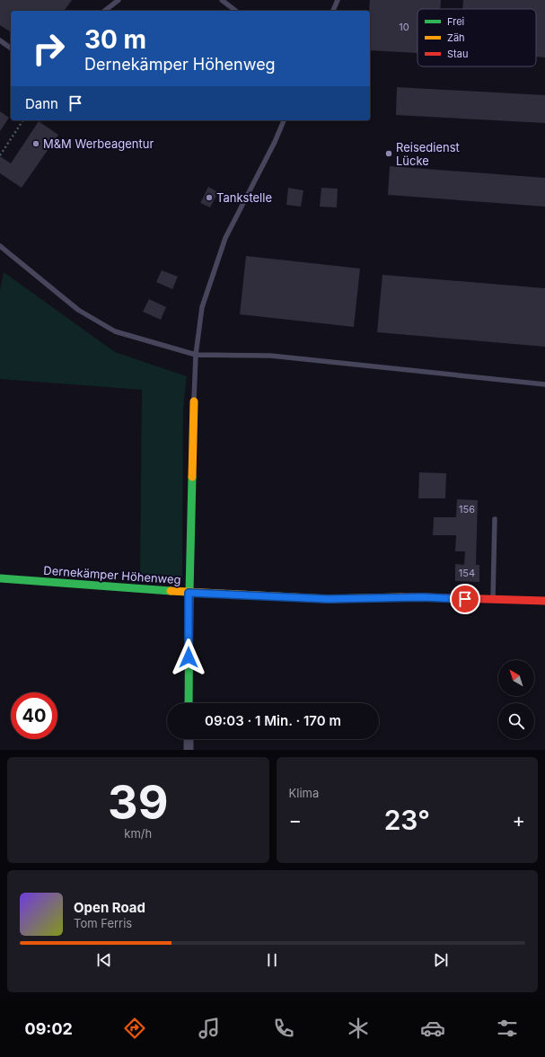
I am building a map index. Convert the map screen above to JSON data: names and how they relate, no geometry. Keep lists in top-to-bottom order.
{
  "streets": {
    "street": ["Dernekämper Höhenweg"]
  },
  "places": ["M&M Werbeagentur", "Reisedienst Lücke", "Tankstelle"],
  "house_numbers": ["10", "156", "154"],
  "legend": ["Frei", "Zäh", "Stau"],
  "north": "top left",
  "page": {
    "turn": ["30 m", "Dernekämper Höhenweg"],
    "then": "Dann",
    "limit": "40",
    "trip": "09:03 · 1 Min. · 170 m",
    "tile": [
      ["39", "km/h"],
      "Klima"
    ],
    "heat": ["−", "23°", "+"],
    "song": ["Open Road", "Tom Ferris"],
    "tabs": "09:02"
  }
}
